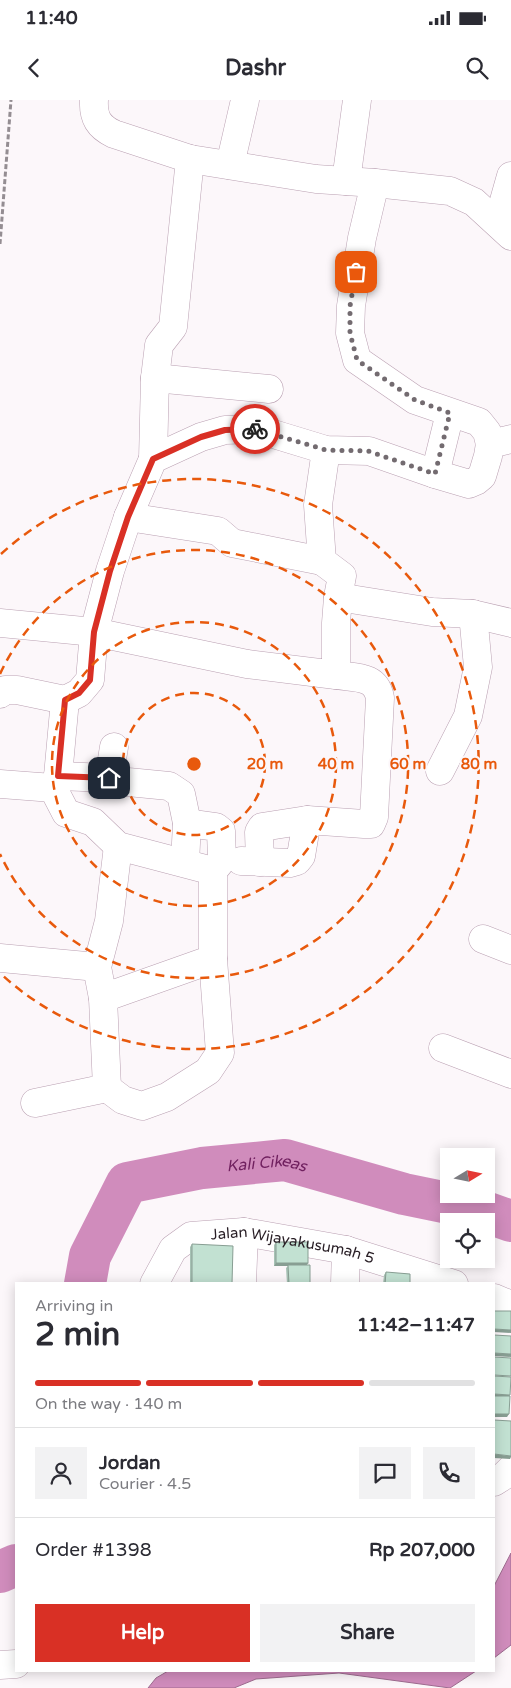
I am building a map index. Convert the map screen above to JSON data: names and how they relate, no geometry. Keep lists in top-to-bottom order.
{
  "streets": {
    "street": ["Jalan Wijayakusumah 5"]
  },
  "water": ["Kali Cikeas"],
  "north": "right",
  "page": {
    "status": "11:40",
    "header": "Dashr",
    "heading": ["2 min", "Arriving in", "11:42–11:47"],
    "panel": [
      "Jordan",
      "Courier · 4.5",
      "Order #1398",
      "Rp 207,000"
    ],
    "bar": "On the way · 140 m",
    "buttons": ["Help", "Share"]
  },
  "rings": [
    "20 m",
    "40 m",
    "60 m",
    "80 m"
  ]
}
